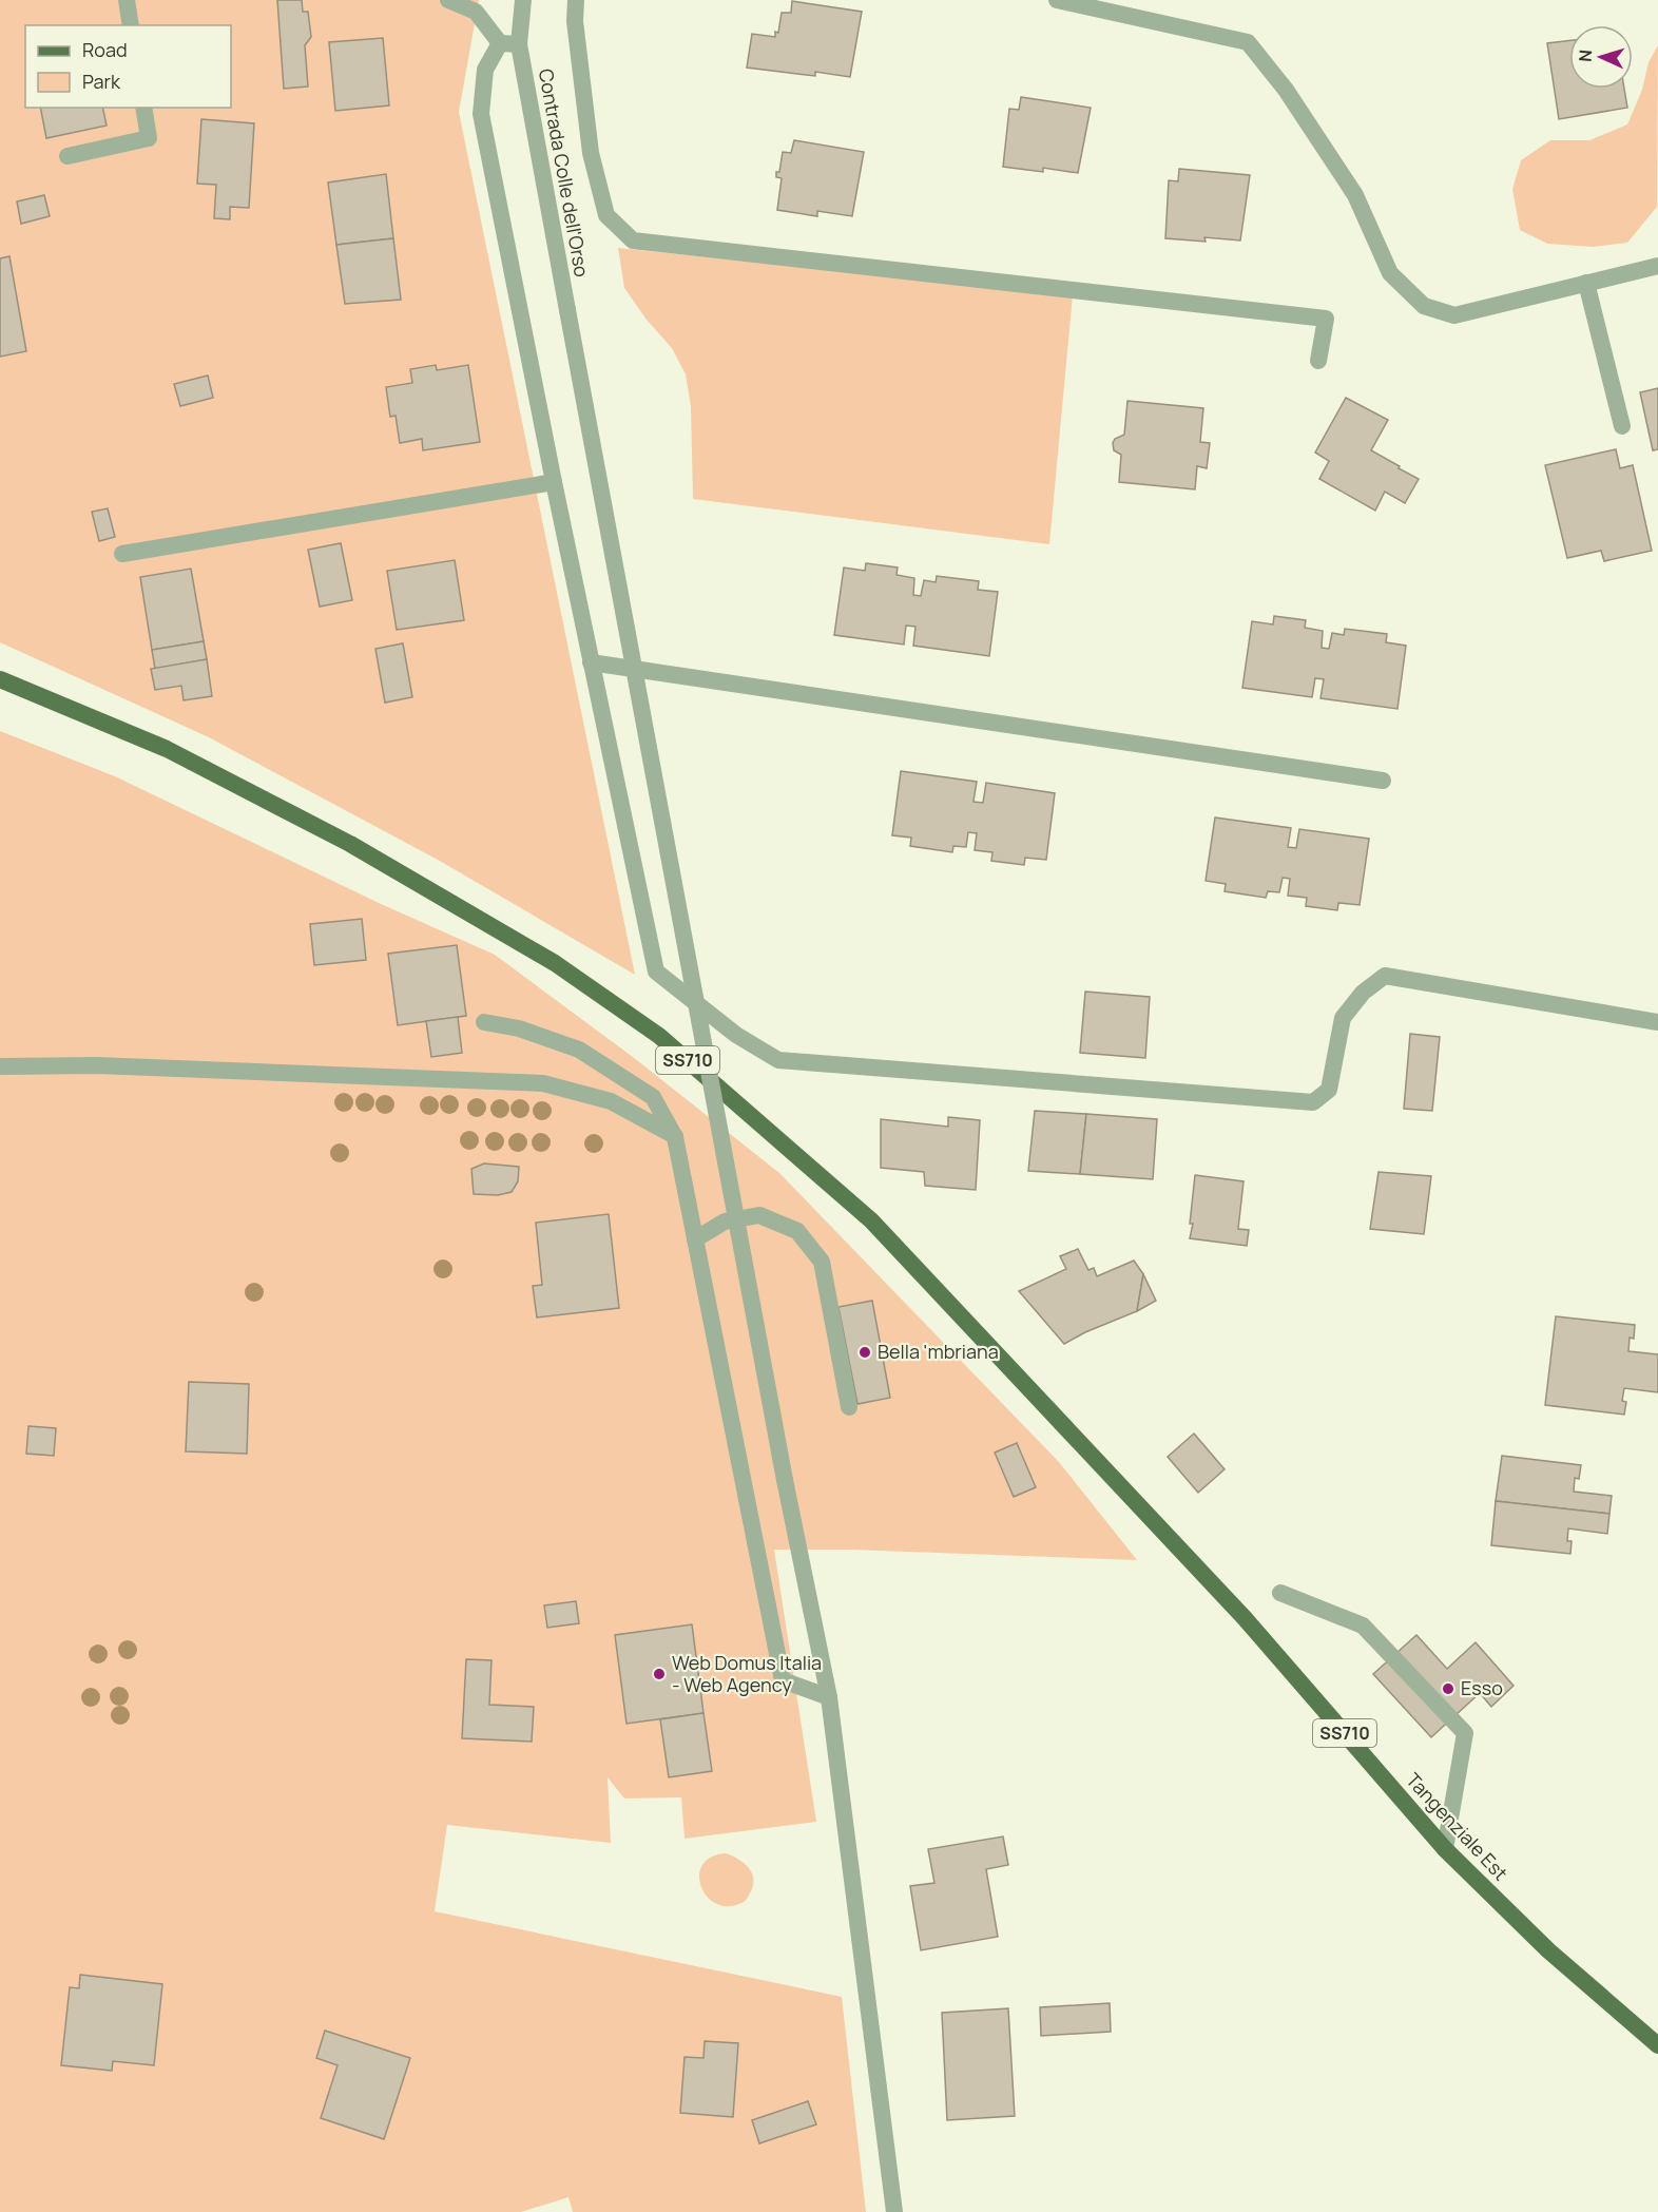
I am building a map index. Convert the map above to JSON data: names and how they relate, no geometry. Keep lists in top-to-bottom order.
{
  "streets": {
    "main road": ["SS710", "Tangenziale Est"],
    "street": ["Contrada Colle dell'Orso"]
  },
  "places": ["Bella 'mbriana", "Web Domus Italia - Web Agency", "Esso"],
  "legend": ["Road", "Park"],
  "north": "left"
}
